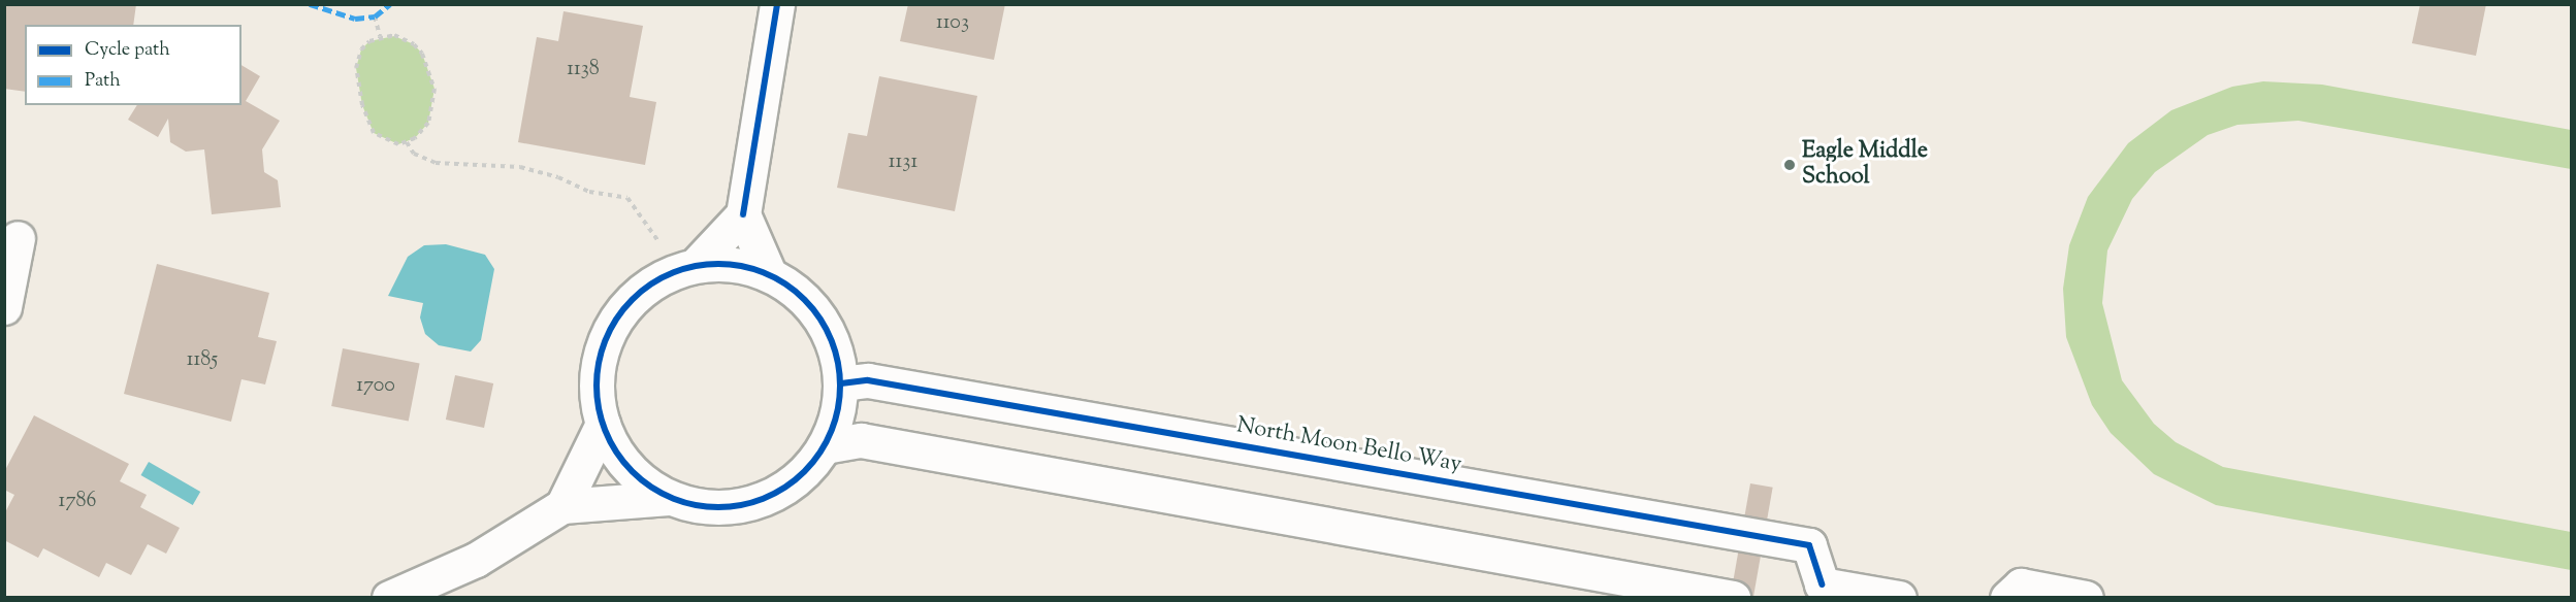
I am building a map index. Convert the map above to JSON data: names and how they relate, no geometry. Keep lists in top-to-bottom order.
{
  "streets": {
    "street": ["North Moon Bello Way"]
  },
  "places": ["Eagle Middle School"],
  "house_numbers": [
    "1103",
    "1138",
    "1131",
    "1185",
    "1700",
    "1786"
  ],
  "legend": ["Cycle path", "Path"]
}
